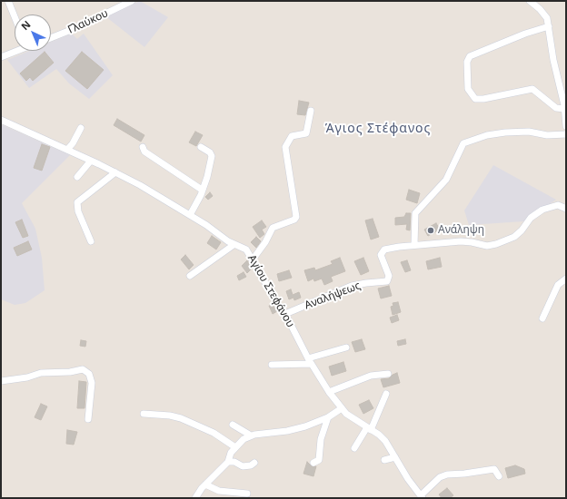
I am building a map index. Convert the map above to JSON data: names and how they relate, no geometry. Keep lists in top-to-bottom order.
{
  "streets": {
    "street": ["Γλαύκου", "Αγίου Στεφάνου", "Αναλήψεως"]
  },
  "crossings": [
    ["Αγίου Στεφάνου", "Αναλήψεως"]
  ],
  "districts": ["Άγιος Στέφανος"],
  "places": ["Ανάληψη"],
  "north": "top left"
}
